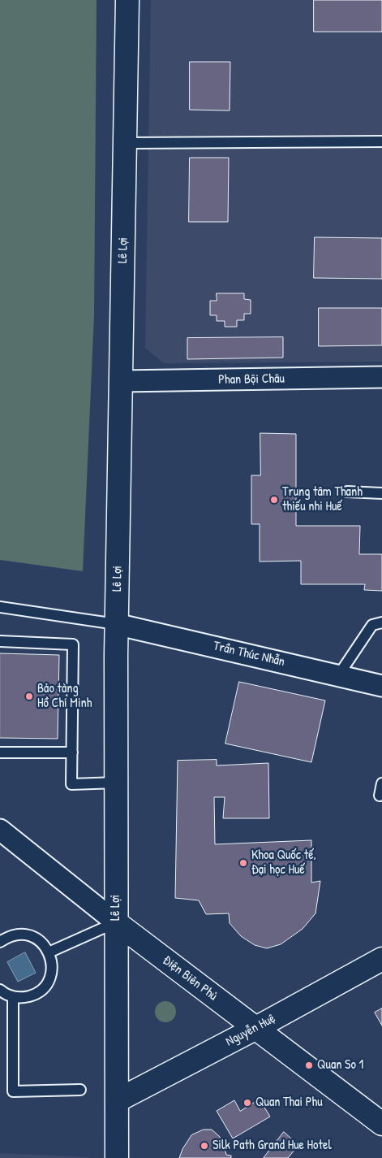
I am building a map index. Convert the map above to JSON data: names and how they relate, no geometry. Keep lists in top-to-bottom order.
{
  "streets": {
    "main road": ["Lê Lợi", "Điện Biên Phủ", "Nguyễn Huệ"],
    "street": ["Phan Bội Châu", "Trần Thúc Nhẫn"]
  },
  "crossings": [
    ["Lê Lợi", "Phan Bội Châu"],
    ["Lê Lợi", "Trần Thúc Nhẫn"],
    ["Lê Lợi", "Điện Biên Phủ"],
    ["Lê Lợi", "Nguyễn Huệ"],
    ["Điện Biên Phủ", "Nguyễn Huệ"]
  ],
  "places": [
    "Trung tâm Thanh thiếu nhi Huế",
    "Bảo tàng Hồ Chí Minh",
    "Khoa Quốc tế, Đại học Huế",
    "Quan So 1",
    "Quan Thai Phu",
    "Silk Path Grand Hue Hotel"
  ]
}
